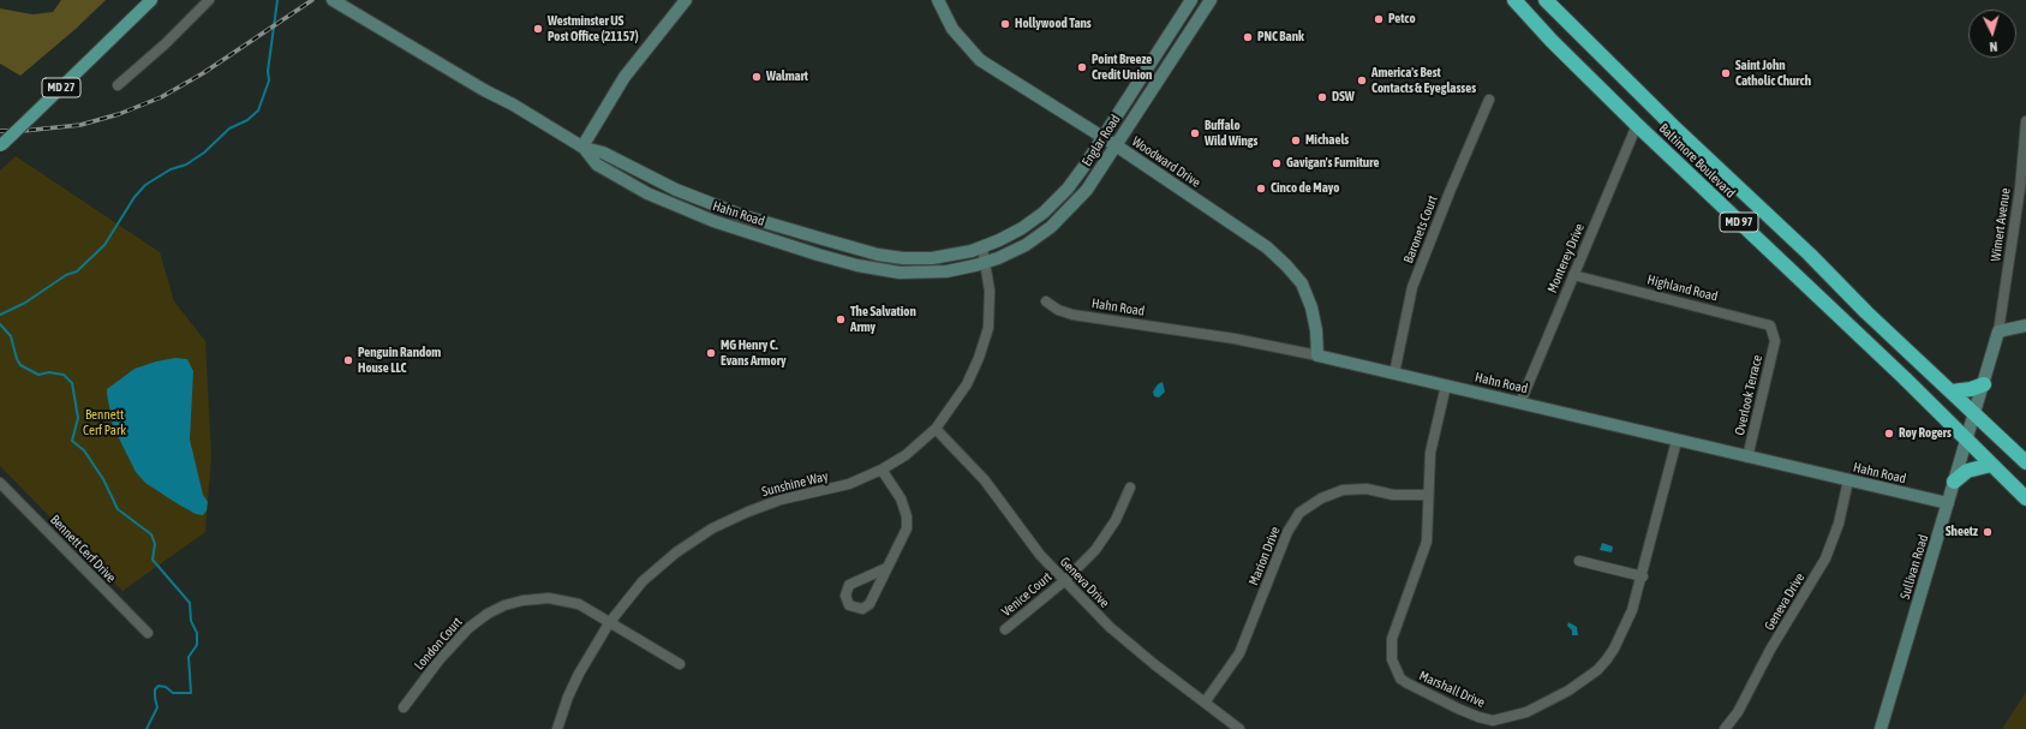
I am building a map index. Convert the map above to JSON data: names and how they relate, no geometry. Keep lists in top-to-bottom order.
{
  "streets": {
    "highway": ["Baltimore Boulevard", "MD 97"],
    "main road": ["MD 27"],
    "street": [
      "Englar Road",
      "Woodward Drive",
      "Hahn Road",
      "Wimert Avenue",
      "Baronets Court",
      "Monterey Drive",
      "Highland Road",
      "Overlook Terrace",
      "Sunshine Way",
      "Bennett Cerf Drive",
      "Marion Drive",
      "Sullivan Road",
      "Geneva Drive",
      "Venice Court",
      "London Court",
      "Marshall Drive"
    ]
  },
  "crossings": [
    ["Englar Road", "Woodward Drive"],
    ["Englar Road", "Hahn Road"],
    ["Englar Road", "Sunshine Way"],
    ["Baltimore Boulevard", "MD 97"],
    ["Baltimore Boulevard", "Monterey Drive"],
    ["Baltimore Boulevard", "Sullivan Road"],
    ["Woodward Drive", "Hahn Road"],
    ["Hahn Road", "Baronets Court"],
    ["Hahn Road", "Monterey Drive"],
    ["Hahn Road", "Overlook Terrace"],
    ["Hahn Road", "Sunshine Way"],
    ["Hahn Road", "Sullivan Road"],
    ["Hahn Road", "Geneva Drive"],
    ["Hahn Road", "Marshall Drive"],
    ["MD 97", "Sullivan Road"],
    ["Wimert Avenue", "Sullivan Road"],
    ["Monterey Drive", "Highland Road"],
    ["Highland Road", "Overlook Terrace"],
    ["Sunshine Way", "Geneva Drive"],
    ["Sunshine Way", "London Court"],
    ["Marion Drive", "Geneva Drive"],
    ["Marion Drive", "Marshall Drive"],
    ["Geneva Drive", "Venice Court"]
  ],
  "parks": ["Bennett Cerf Park"],
  "places": [
    "Petco",
    "Hollywood Tans",
    "Westminster US Post Office (21157)",
    "PNC Bank",
    "Point Breeze Credit Union",
    "Saint John Catholic Church",
    "Walmart",
    "America's Best Contacts & Eyeglasses",
    "DSW",
    "Buffalo Wild Wings",
    "Michaels",
    "Gavigan's Furniture",
    "Cinco de Mayo",
    "The Salvation Army",
    "MG Henry C. Evans Armory",
    "Penguin Random House LLC",
    "Roy Rogers",
    "Sheetz"
  ],
  "north": "bottom"
}
